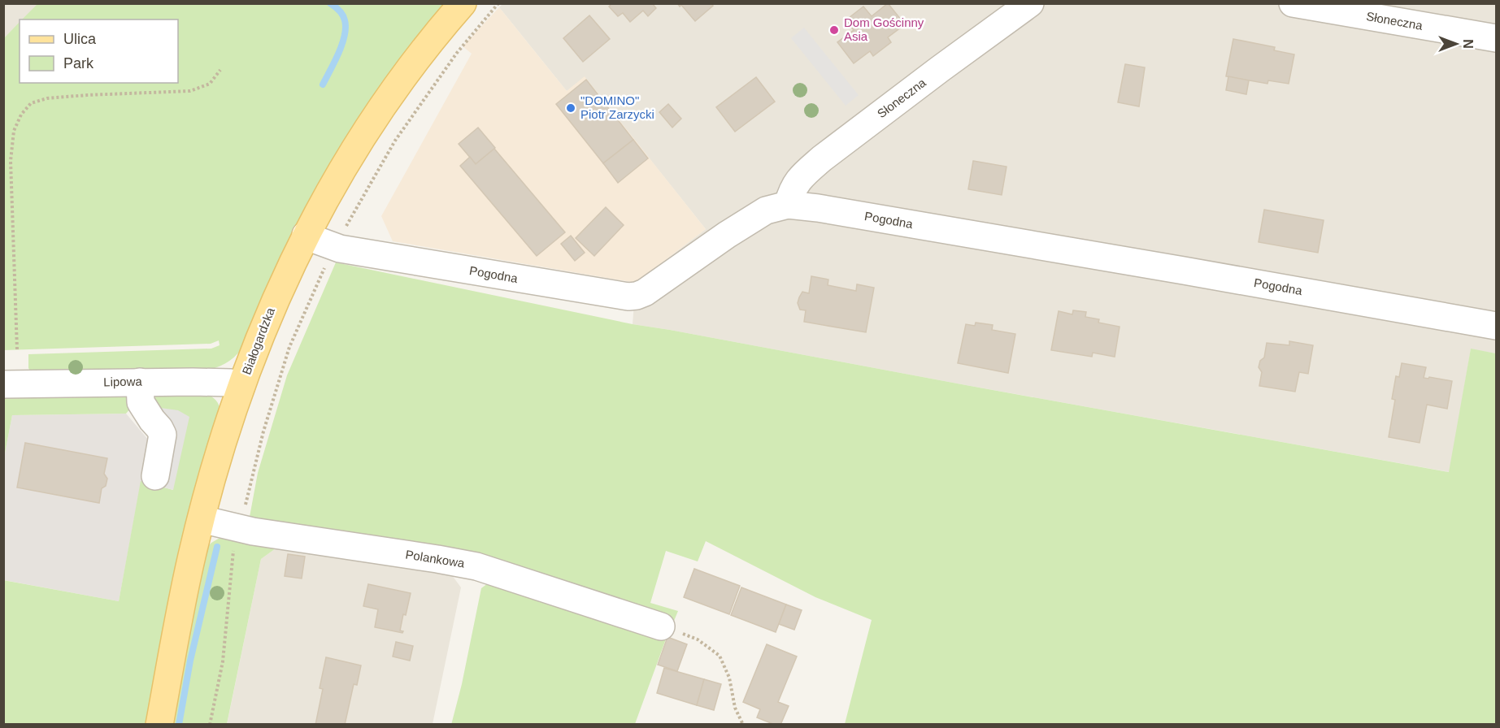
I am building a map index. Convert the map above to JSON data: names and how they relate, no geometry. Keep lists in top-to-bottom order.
{
  "streets": {
    "main road": ["Białogardzka"],
    "street": [
      "Słoneczna",
      "Pogodna",
      "Lipowa",
      "Polankowa"
    ]
  },
  "crossings": [
    ["Słoneczna", "Pogodna"],
    ["Pogodna", "Białogardzka"],
    ["Białogardzka", "Lipowa"],
    ["Białogardzka", "Polankowa"]
  ],
  "places": ["Dom Gościnny Asia", "\"DOMINO\" Piotr Zarzycki"],
  "legend": ["Ulica", "Park"],
  "north": "right"
}
